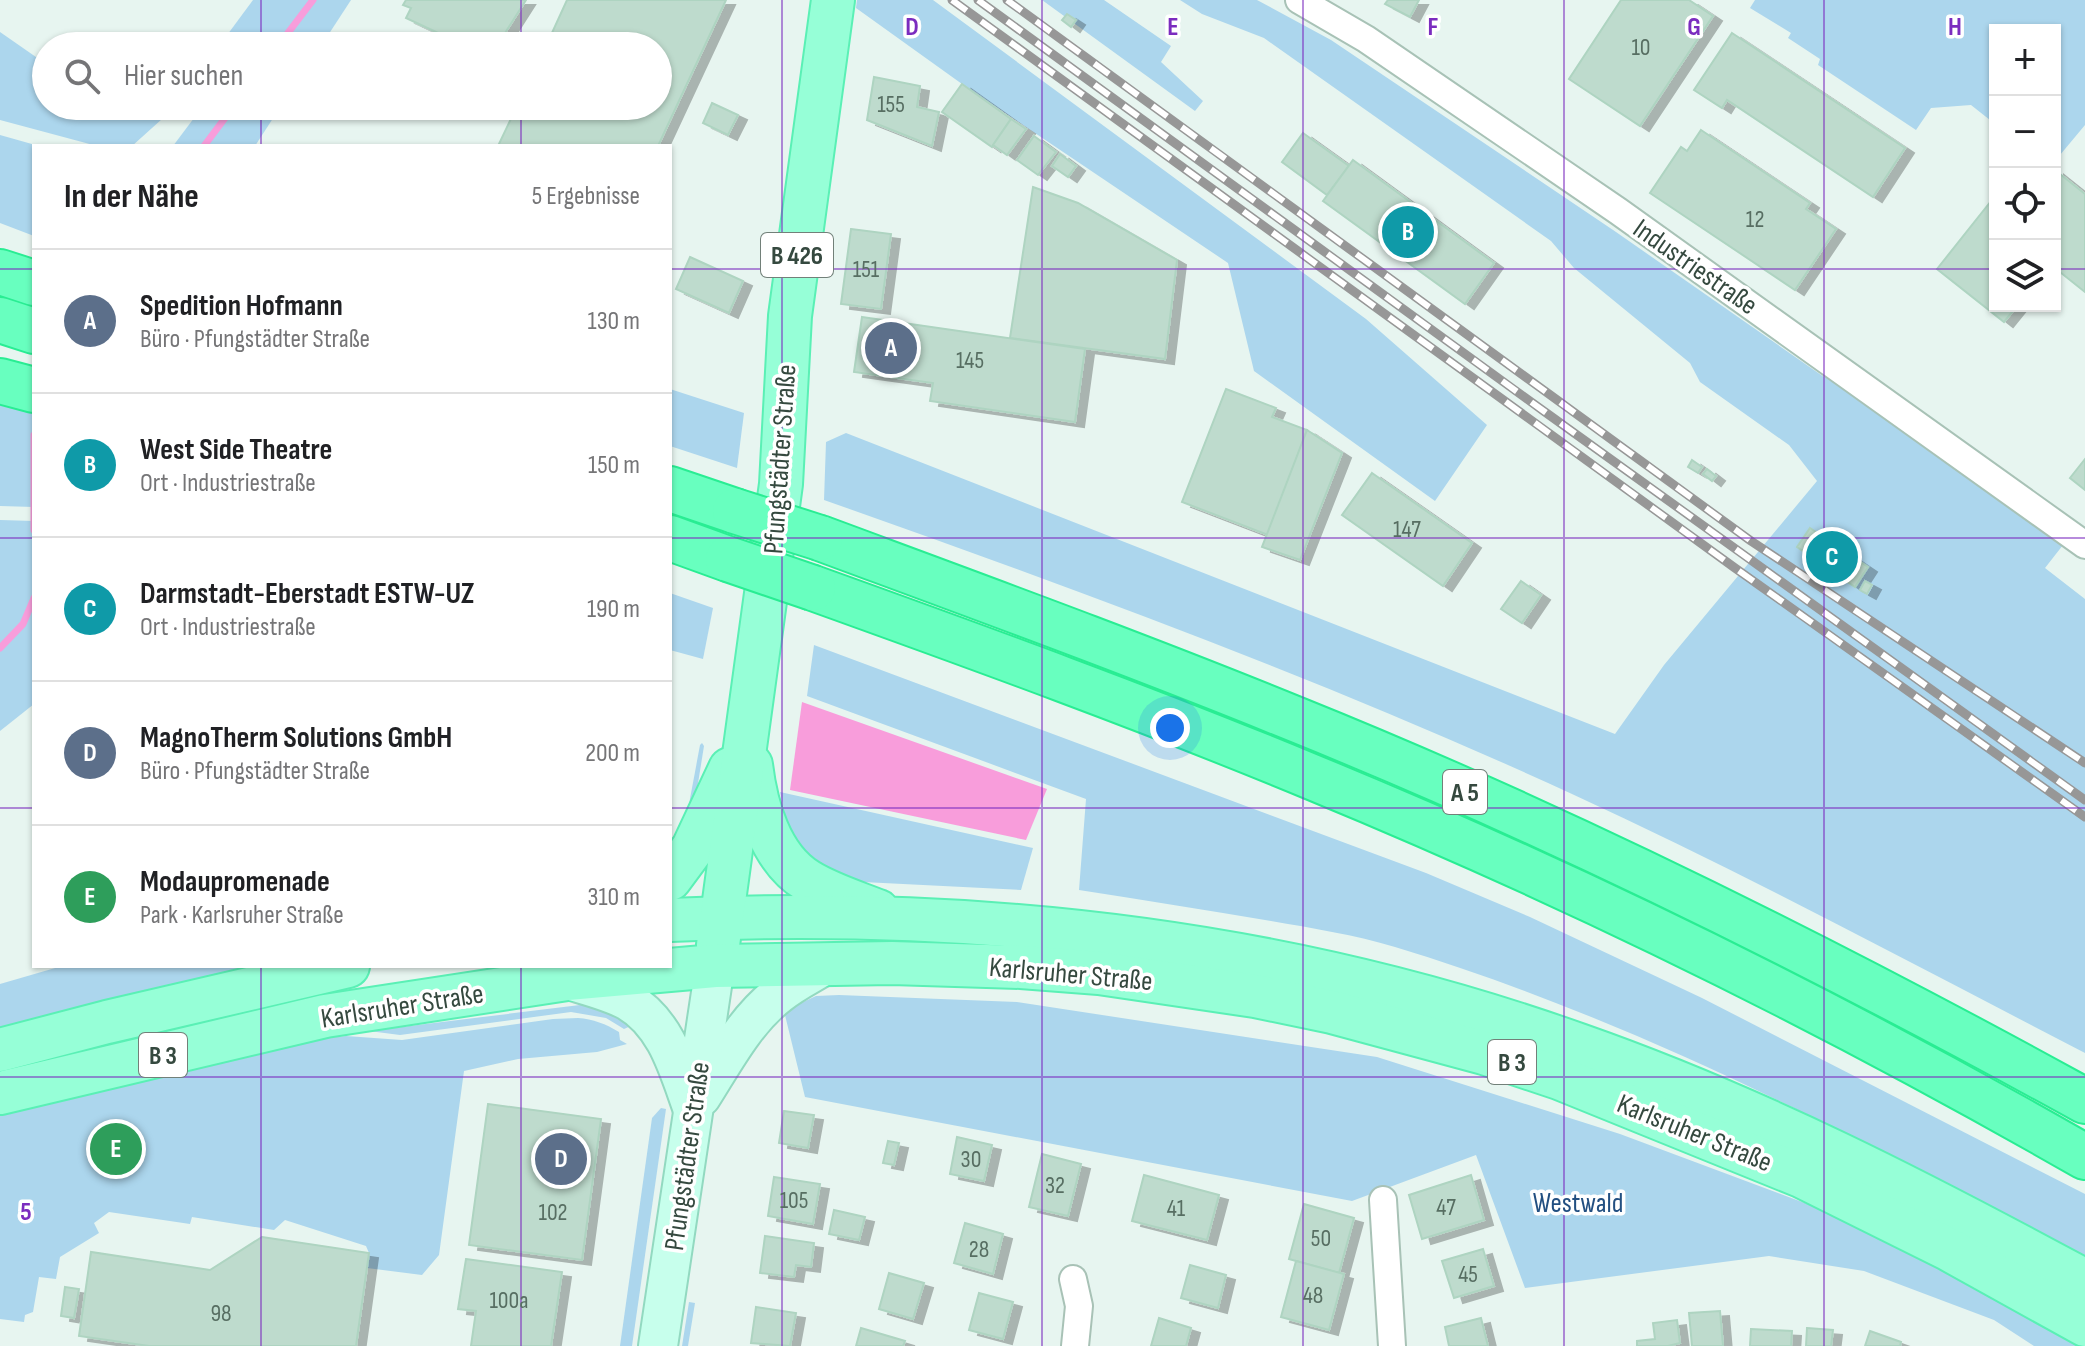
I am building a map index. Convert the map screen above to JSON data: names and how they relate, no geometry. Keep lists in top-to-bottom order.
{
  "streets": {
    "highway": ["A 5"],
    "main road": [
      "B 426",
      "Pfungstädter Straße",
      "Karlsruher Straße",
      "B 3"
    ],
    "street": ["Industriestraße"]
  },
  "crossings": [
    ["B 426", "Pfungstädter Straße"],
    ["B 426", "Karlsruher Straße"],
    ["Pfungstädter Straße", "Karlsruher Straße"]
  ],
  "parks": ["Westwald"],
  "house_numbers": [
    "10",
    "155",
    "12",
    "151",
    "145",
    "147",
    "30",
    "32",
    "105",
    "47",
    "41",
    "102",
    "50",
    "28",
    "45",
    "48",
    "100a",
    "98"
  ],
  "page": {
    "map_buttons": ["+", "−"],
    "search": "Hier suchen",
    "heading": ["In der Nähe", "5 Ergebnisse"],
    "pins": [
      "B",
      "A",
      "C",
      "E",
      "D"
    ],
    "list": [
      {
        "mark": "A",
        "name": "Spedition Hofmann",
        "note": "Büro · Pfungstädter Straße",
        "value": "130 m"
      },
      {
        "mark": "B",
        "name": "West Side Theatre",
        "note": "Ort · Industriestraße",
        "value": "150 m"
      },
      {
        "mark": "C",
        "name": "Darmstadt-Eberstadt ESTW-UZ",
        "note": "Ort · Industriestraße",
        "value": "190 m"
      },
      {
        "mark": "D",
        "name": "MagnoTherm Solutions GmbH",
        "note": "Büro · Pfungstädter Straße",
        "value": "200 m"
      },
      {
        "mark": "E",
        "name": "Modaupromenade",
        "note": "Park · Karlsruher Straße",
        "value": "310 m"
      }
    ]
  },
  "grid": {
    "columns": [
      "D",
      "E",
      "F",
      "G",
      "H"
    ],
    "rows": ["5"]
  }
}
